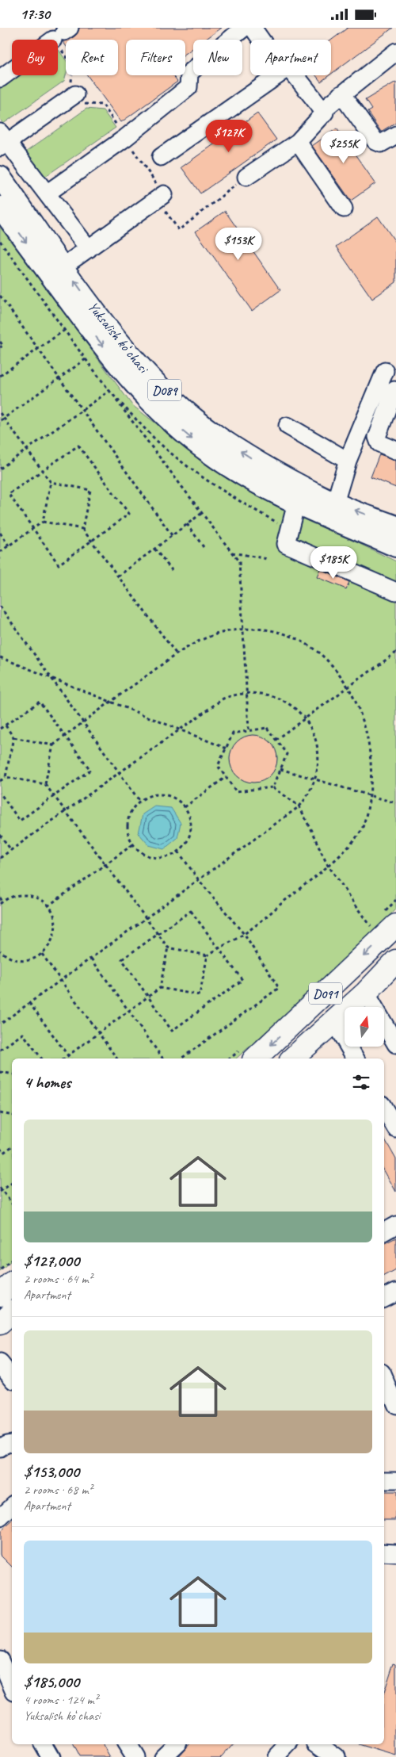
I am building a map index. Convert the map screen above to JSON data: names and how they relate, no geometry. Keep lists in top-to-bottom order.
{
  "streets": {
    "highway": ["D091"],
    "main road": ["Yuksalish koʻchasi", "D089"]
  },
  "north": "top",
  "page": {
    "status": "17:30",
    "chip": [
      "Buy",
      "Rent",
      "Filters",
      "New",
      "Apartment"
    ],
    "price": [
      "$127K",
      "$255K",
      "$153K",
      "$185K"
    ],
    "heading": "4 homes",
    "list": [
      {
        "name": "$127,000",
        "note": "2 rooms · 64 m² · Apartment"
      },
      {
        "name": "$153,000",
        "note": "2 rooms · 68 m² · Apartment"
      },
      {
        "name": "$185,000",
        "note": "4 rooms · 124 m² · Yuksalish koʻchasi"
      }
    ]
  }
}
